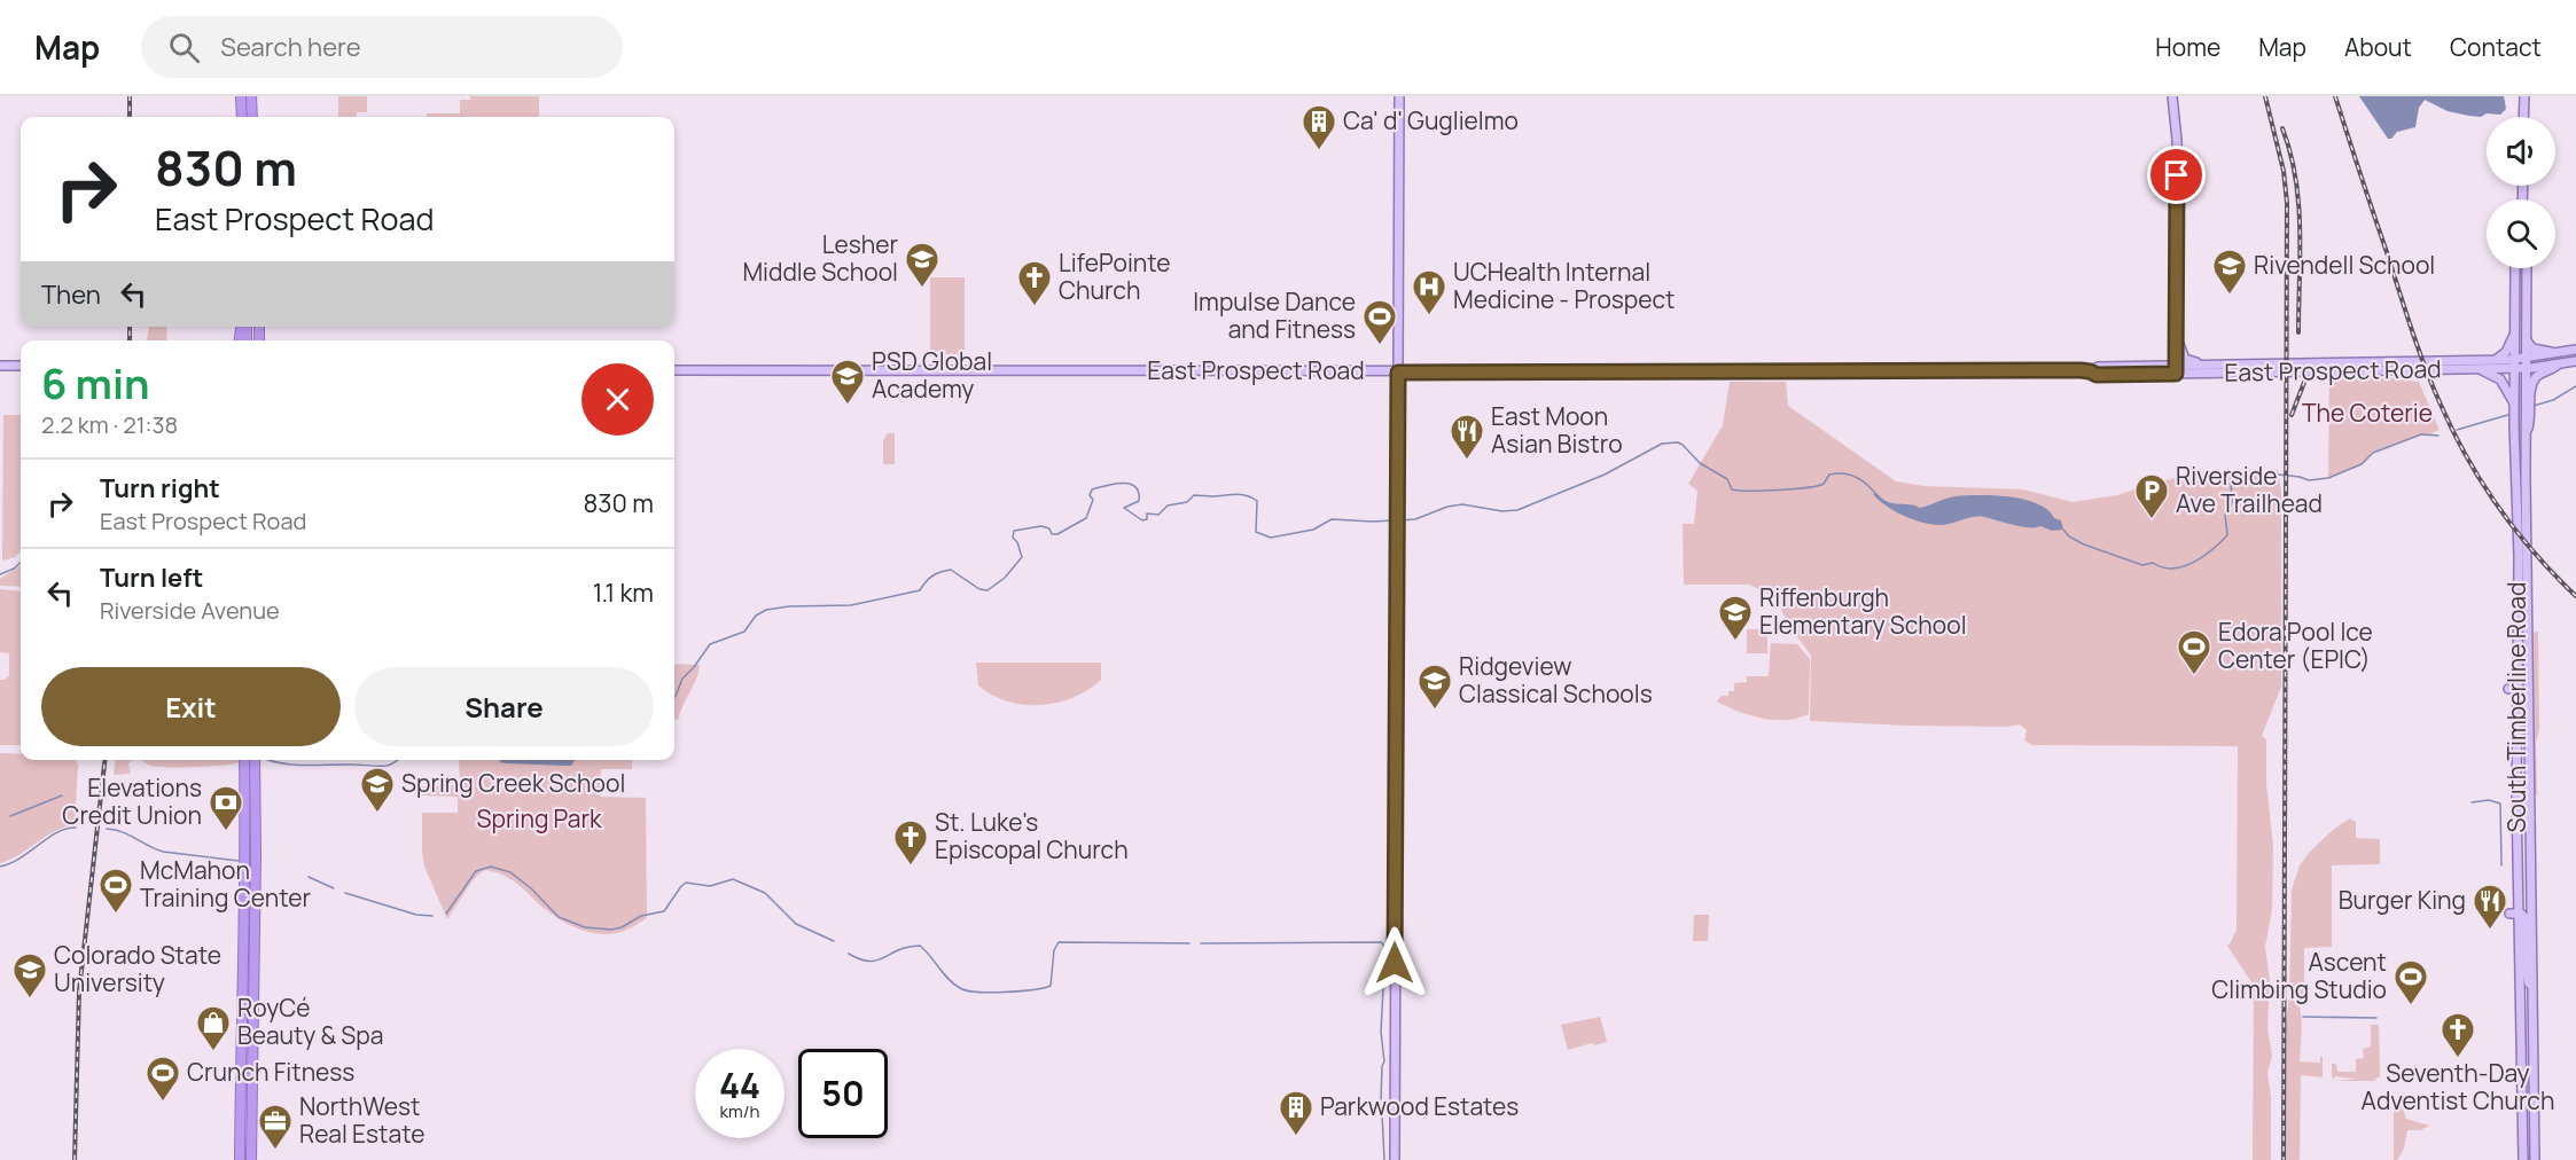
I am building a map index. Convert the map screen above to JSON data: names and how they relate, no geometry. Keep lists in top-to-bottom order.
{
  "streets": {
    "main road": ["East Prospect Road", "South Timberline Road"]
  },
  "crossings": [
    ["East Prospect Road", "South Timberline Road"]
  ],
  "parks": ["The Coterie", "Spring Park"],
  "places": {
    "building": ["Ca' d' Guglielmo", "Parkwood Estates"],
    "school or university": [
      "Lesher Middle School",
      "Rivendell School",
      "PSD Global Academy",
      "Riffenburgh Elementary School",
      "Ridgeview Classical Schools",
      "Spring Creek School",
      "Colorado State University"
    ],
    "church": ["LifePointe Church", "St. Luke's Episcopal Church", "Seventh-Day Adventist Church"],
    "hospital": ["UCHealth Internal Medicine - Prospect"],
    "sports": [
      "Impulse Dance and Fitness",
      "Edora Pool Ice Center (EPIC)",
      "McMahon Training Center",
      "Ascent Climbing Studio",
      "Crunch Fitness"
    ],
    "restaurant": ["East Moon Asian Bistro", "Burger King"],
    "parking": ["Riverside Ave Trailhead"],
    "bank": ["Elevations Credit Union"],
    "shop": ["RoyCé Beauty & Spa"],
    "office": ["NorthWest Real Estate"]
  },
  "page": {
    "header": "Map",
    "search": "Search here",
    "nav": [
      "Home",
      "Map",
      "About",
      "Contact"
    ],
    "turn": ["830 m", "East Prospect Road"],
    "then": "Then",
    "heading": ["6 min", "2.2 km · 21:38"],
    "list": [
      {
        "name": "Turn right",
        "note": "East Prospect Road",
        "value": "830 m"
      },
      {
        "name": "Turn left",
        "note": "Riverside Avenue",
        "value": "1.1 km"
      }
    ],
    "buttons": ["Exit", "Share"],
    "speed": "44 km/h",
    "limit": "50"
  }
}
